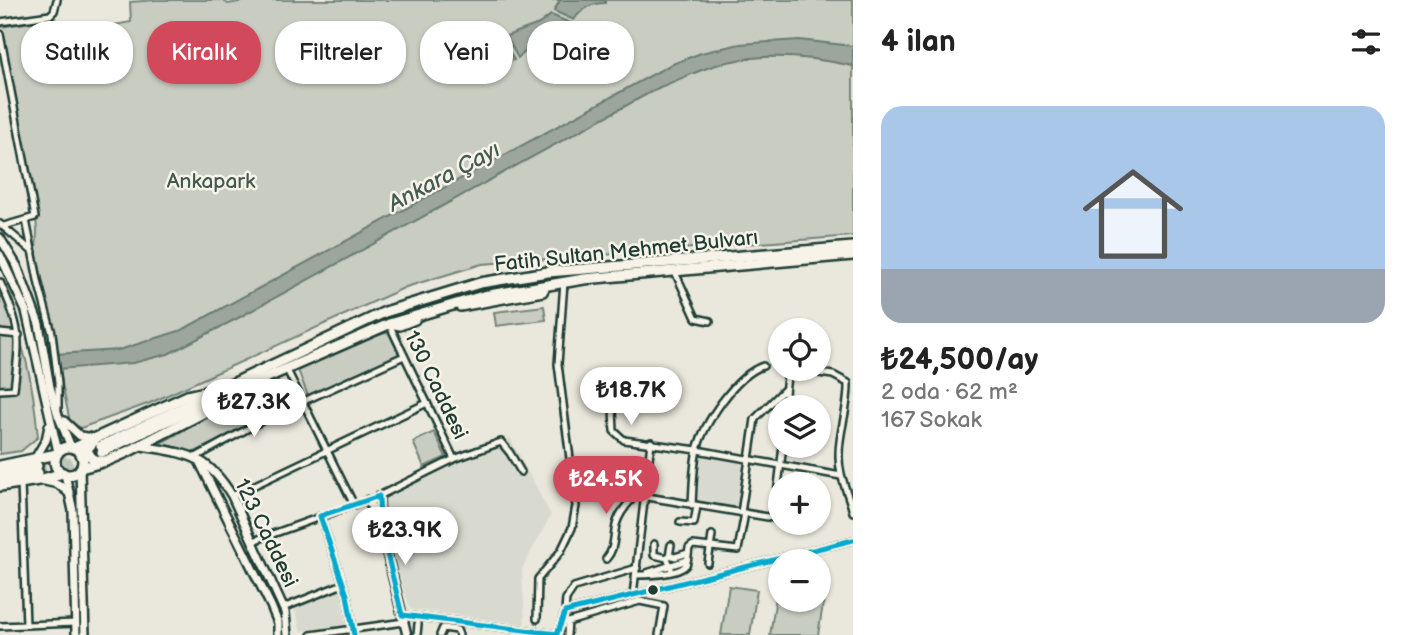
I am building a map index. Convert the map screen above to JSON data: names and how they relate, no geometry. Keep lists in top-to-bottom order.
{
  "streets": {
    "highway": ["Fatih Sultan Mehmet Bulvarı"],
    "main road": ["123 Caddesi"],
    "street": ["130 Caddesi"]
  },
  "crossings": [
    ["Fatih Sultan Mehmet Bulvarı", "130 Caddesi"]
  ],
  "water": ["Ankara Çayı"],
  "parks": ["Ankapark"],
  "page": {
    "heading": "4 ilan",
    "chip": [
      "Satılık",
      "Kiralık",
      "Filtreler",
      "Yeni",
      "Daire"
    ],
    "list": [
      {
        "name": "₺24,500/ay",
        "note": "2 oda · 62 m² · 167 Sokak"
      }
    ],
    "map_buttons": ["+", "−"],
    "price": [
      "₺18.7K",
      "₺27.3K",
      "₺24.5K",
      "₺23.9K"
    ]
  }
}
